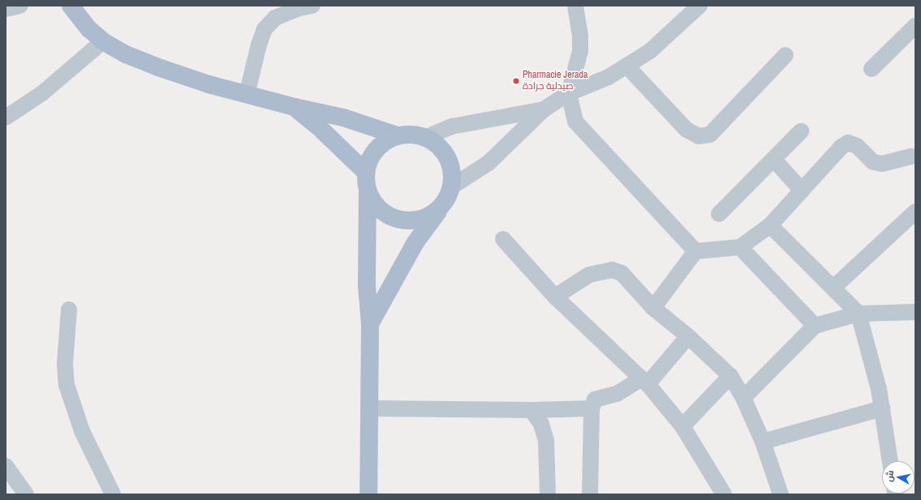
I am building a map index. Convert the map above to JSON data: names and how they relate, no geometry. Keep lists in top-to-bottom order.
{
  "places": ["Pharmacie Jerada صيدلية جرادة"],
  "north": "left"
}
